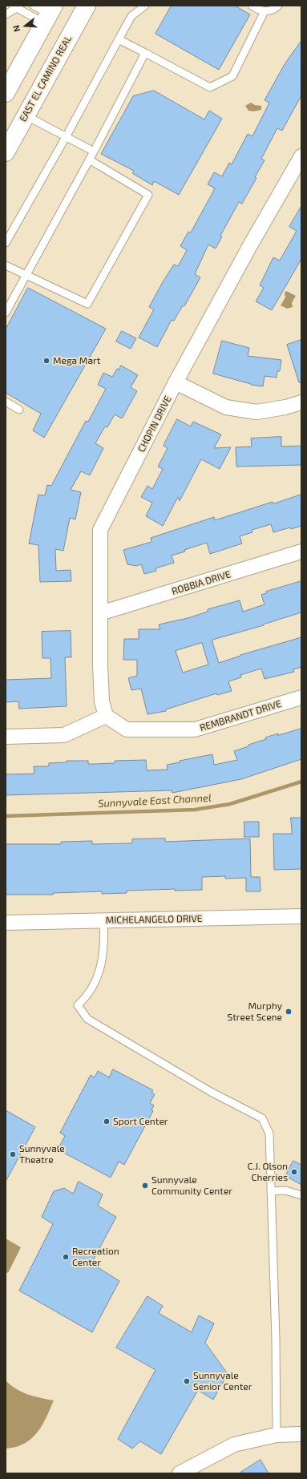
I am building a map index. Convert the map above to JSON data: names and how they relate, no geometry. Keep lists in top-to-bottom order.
{
  "streets": {
    "main road": ["EAST EL CAMINO REAL"],
    "street": [
      "CHOPIN DRIVE",
      "ROBBIA DRIVE",
      "REMBRANDT DRIVE",
      "MICHELANGELO DRIVE"
    ]
  },
  "crossings": [
    ["CHOPIN DRIVE", "ROBBIA DRIVE"],
    ["CHOPIN DRIVE", "REMBRANDT DRIVE"]
  ],
  "water": ["Sunnyvale East Channel"],
  "places": [
    "Mega Mart",
    "Murphy Street Scene",
    "Sport Center",
    "Sunnyvale Theatre",
    "C.J. Olson Cherries",
    "Sunnyvale Community Center",
    "Recreation Center",
    "Sunnyvale Senior Center"
  ],
  "north": "left"
}
